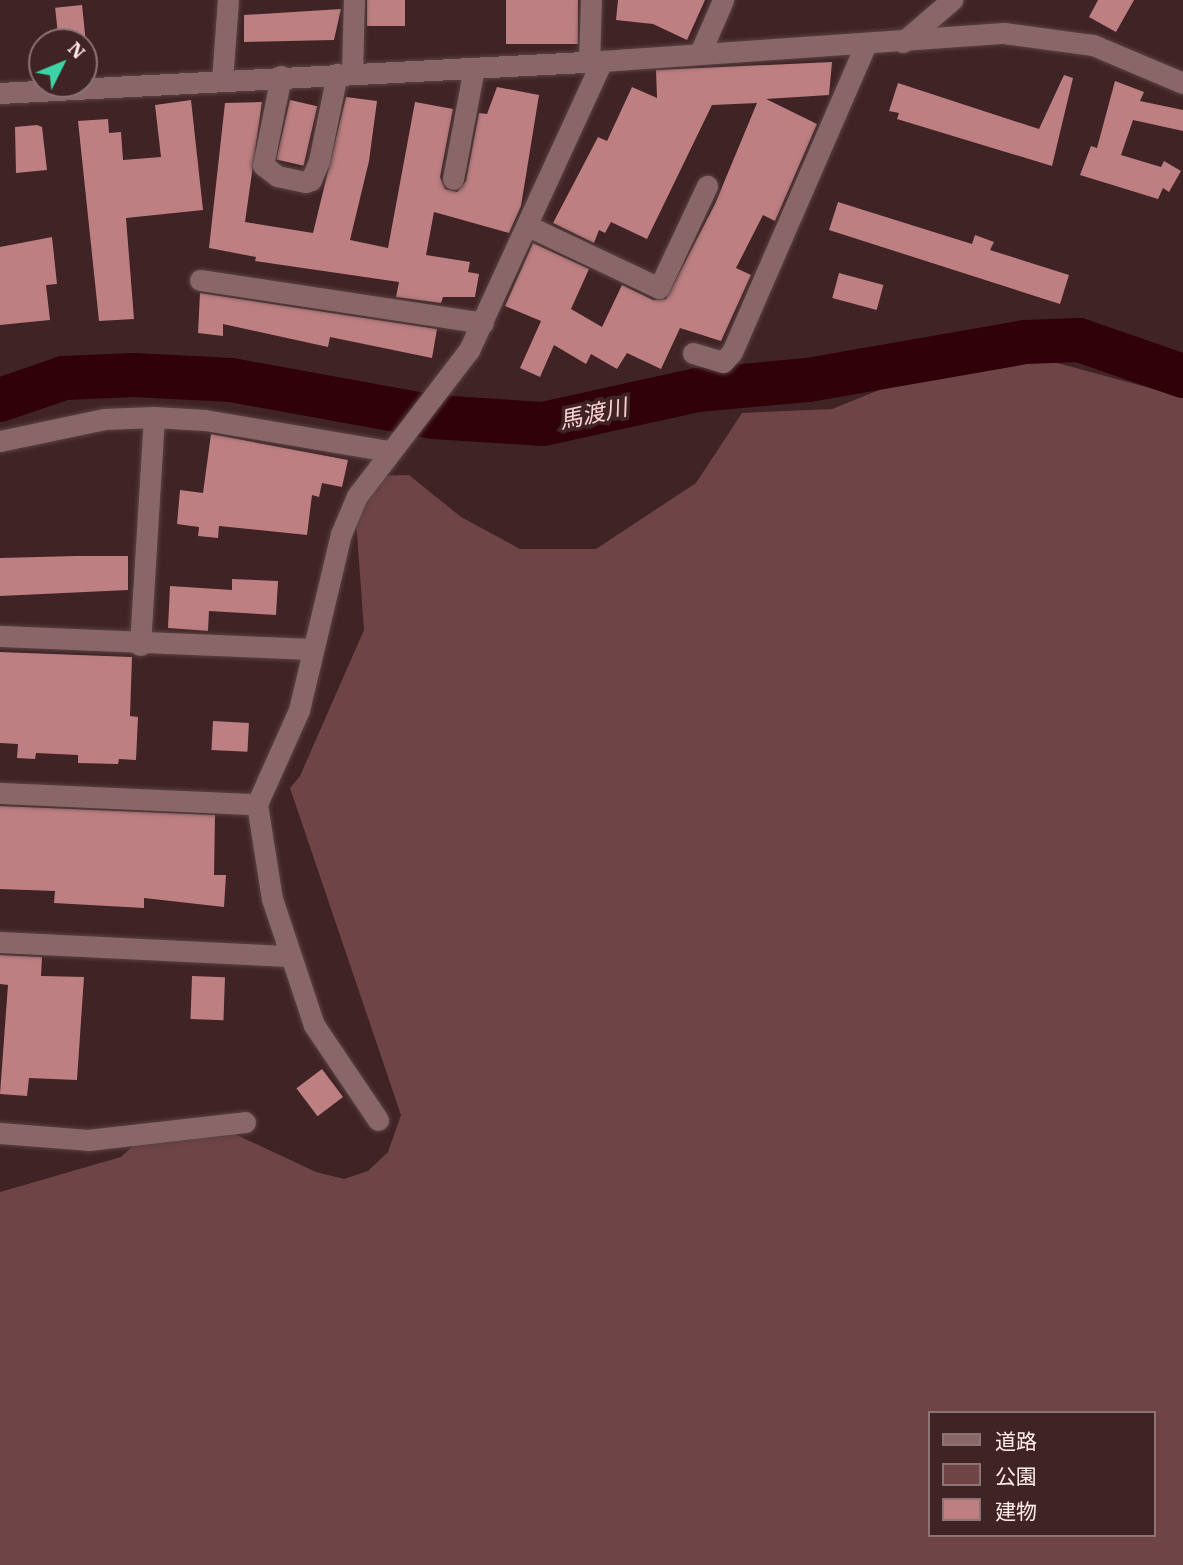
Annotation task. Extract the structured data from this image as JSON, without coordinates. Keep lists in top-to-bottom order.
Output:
{
  "water": ["馬渡川"],
  "legend": ["道路", "公園", "建物"],
  "north": "top right"
}
